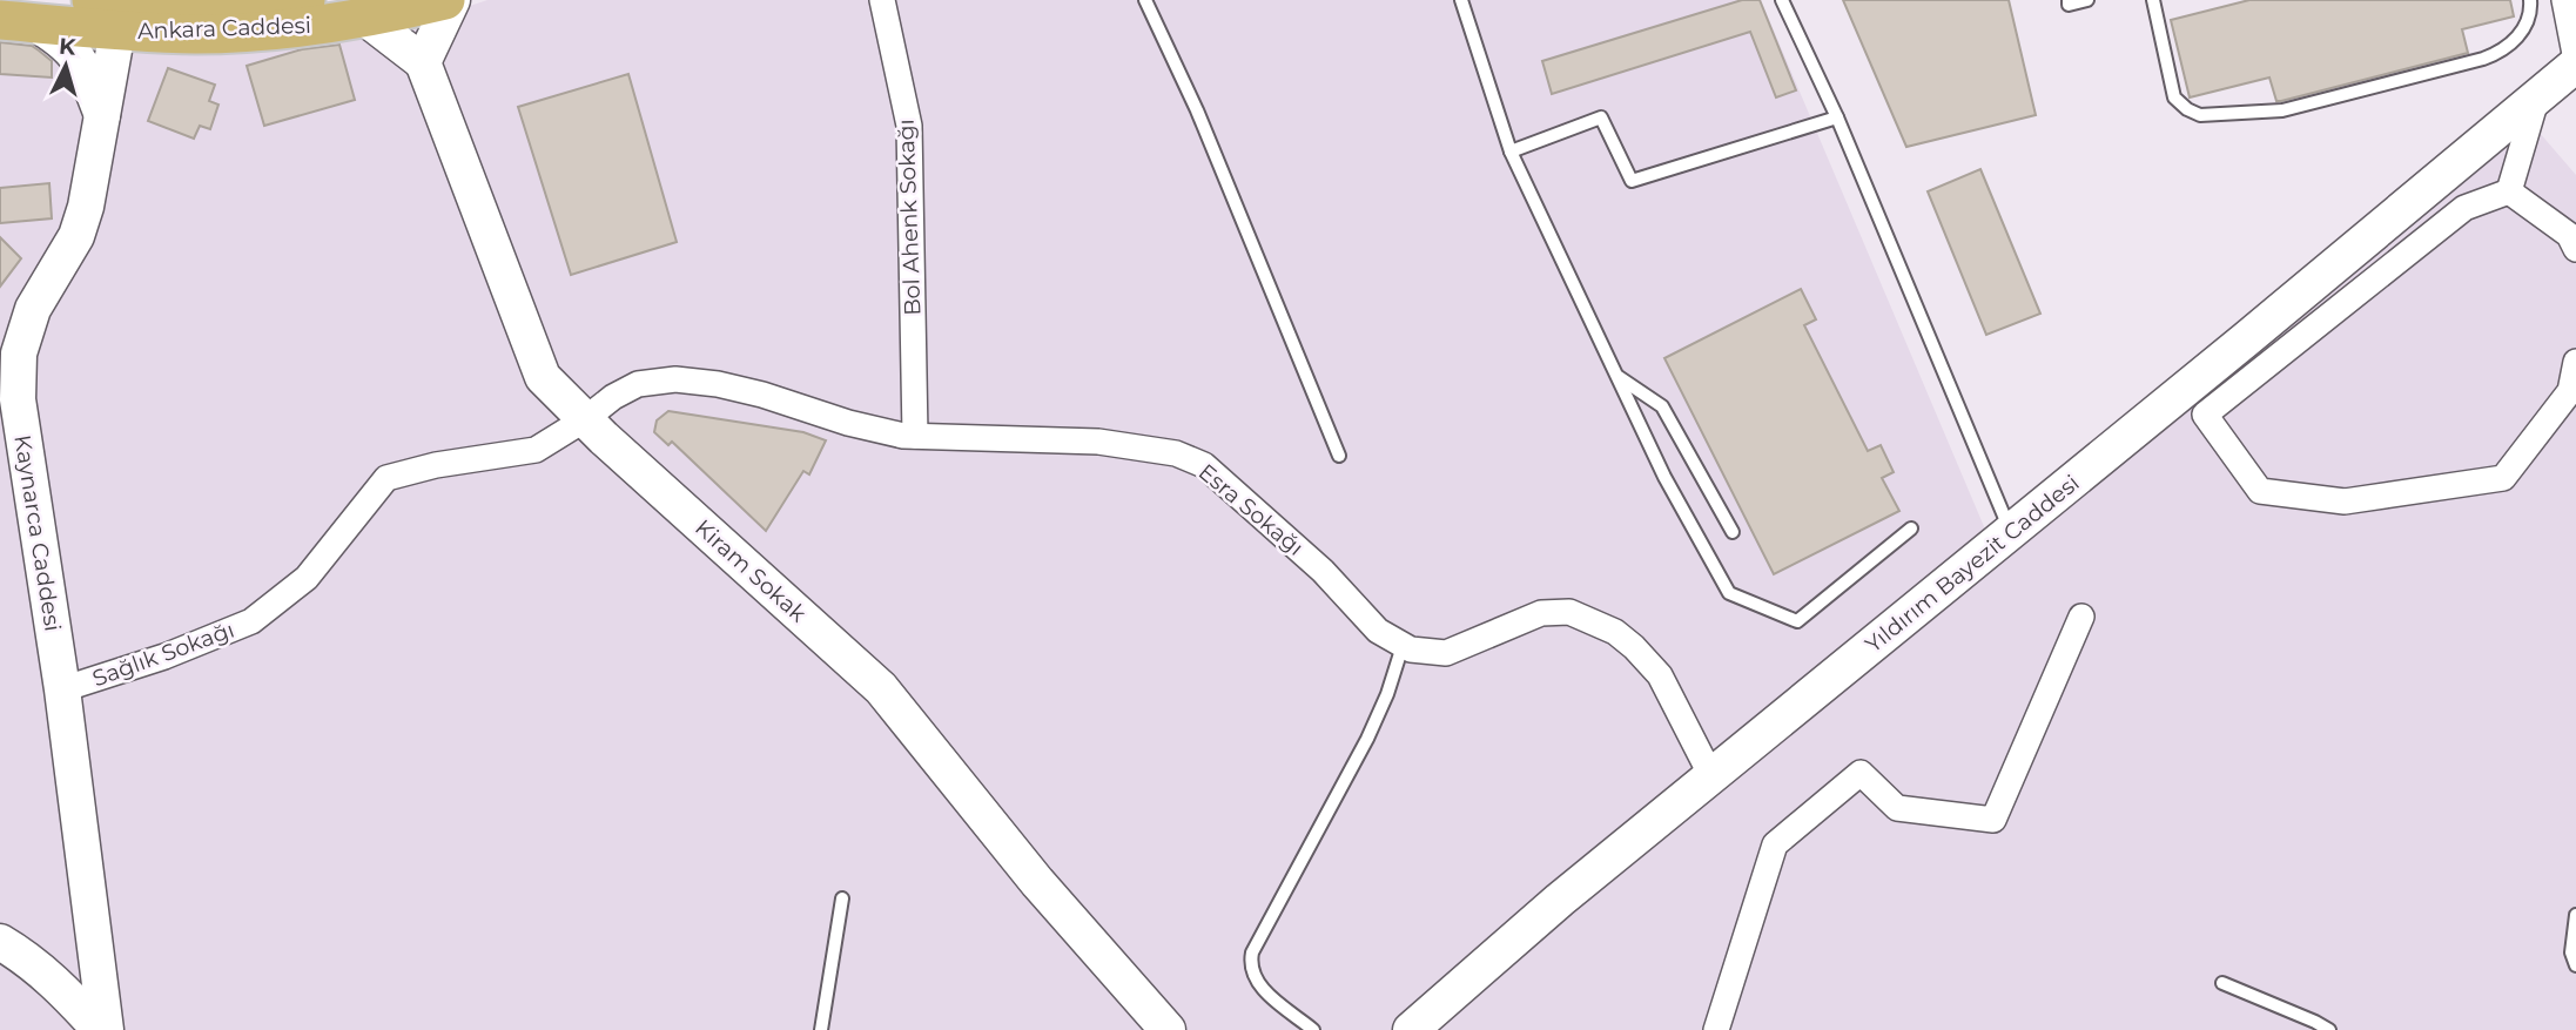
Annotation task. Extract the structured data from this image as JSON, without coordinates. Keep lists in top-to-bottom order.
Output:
{
  "streets": {
    "main road": ["Ankara Caddesi"],
    "street": [
      "Bol Ahenk Sokağı",
      "Esra Sokağı",
      "Kaynarca Caddesi",
      "Yıldırım Bayezit Caddesi",
      "Kiram Sokak",
      "Sağlık Sokağı"
    ]
  },
  "crossings": [
    ["Ankara Caddesi", "Kaynarca Caddesi"],
    ["Bol Ahenk Sokağı", "Esra Sokağı"],
    ["Esra Sokağı", "Yıldırım Bayezit Caddesi"],
    ["Esra Sokağı", "Kiram Sokak"],
    ["Esra Sokağı", "Sağlık Sokağı"],
    ["Kaynarca Caddesi", "Sağlık Sokağı"],
    ["Kiram Sokak", "Sağlık Sokağı"]
  ],
  "north": "top"
}
